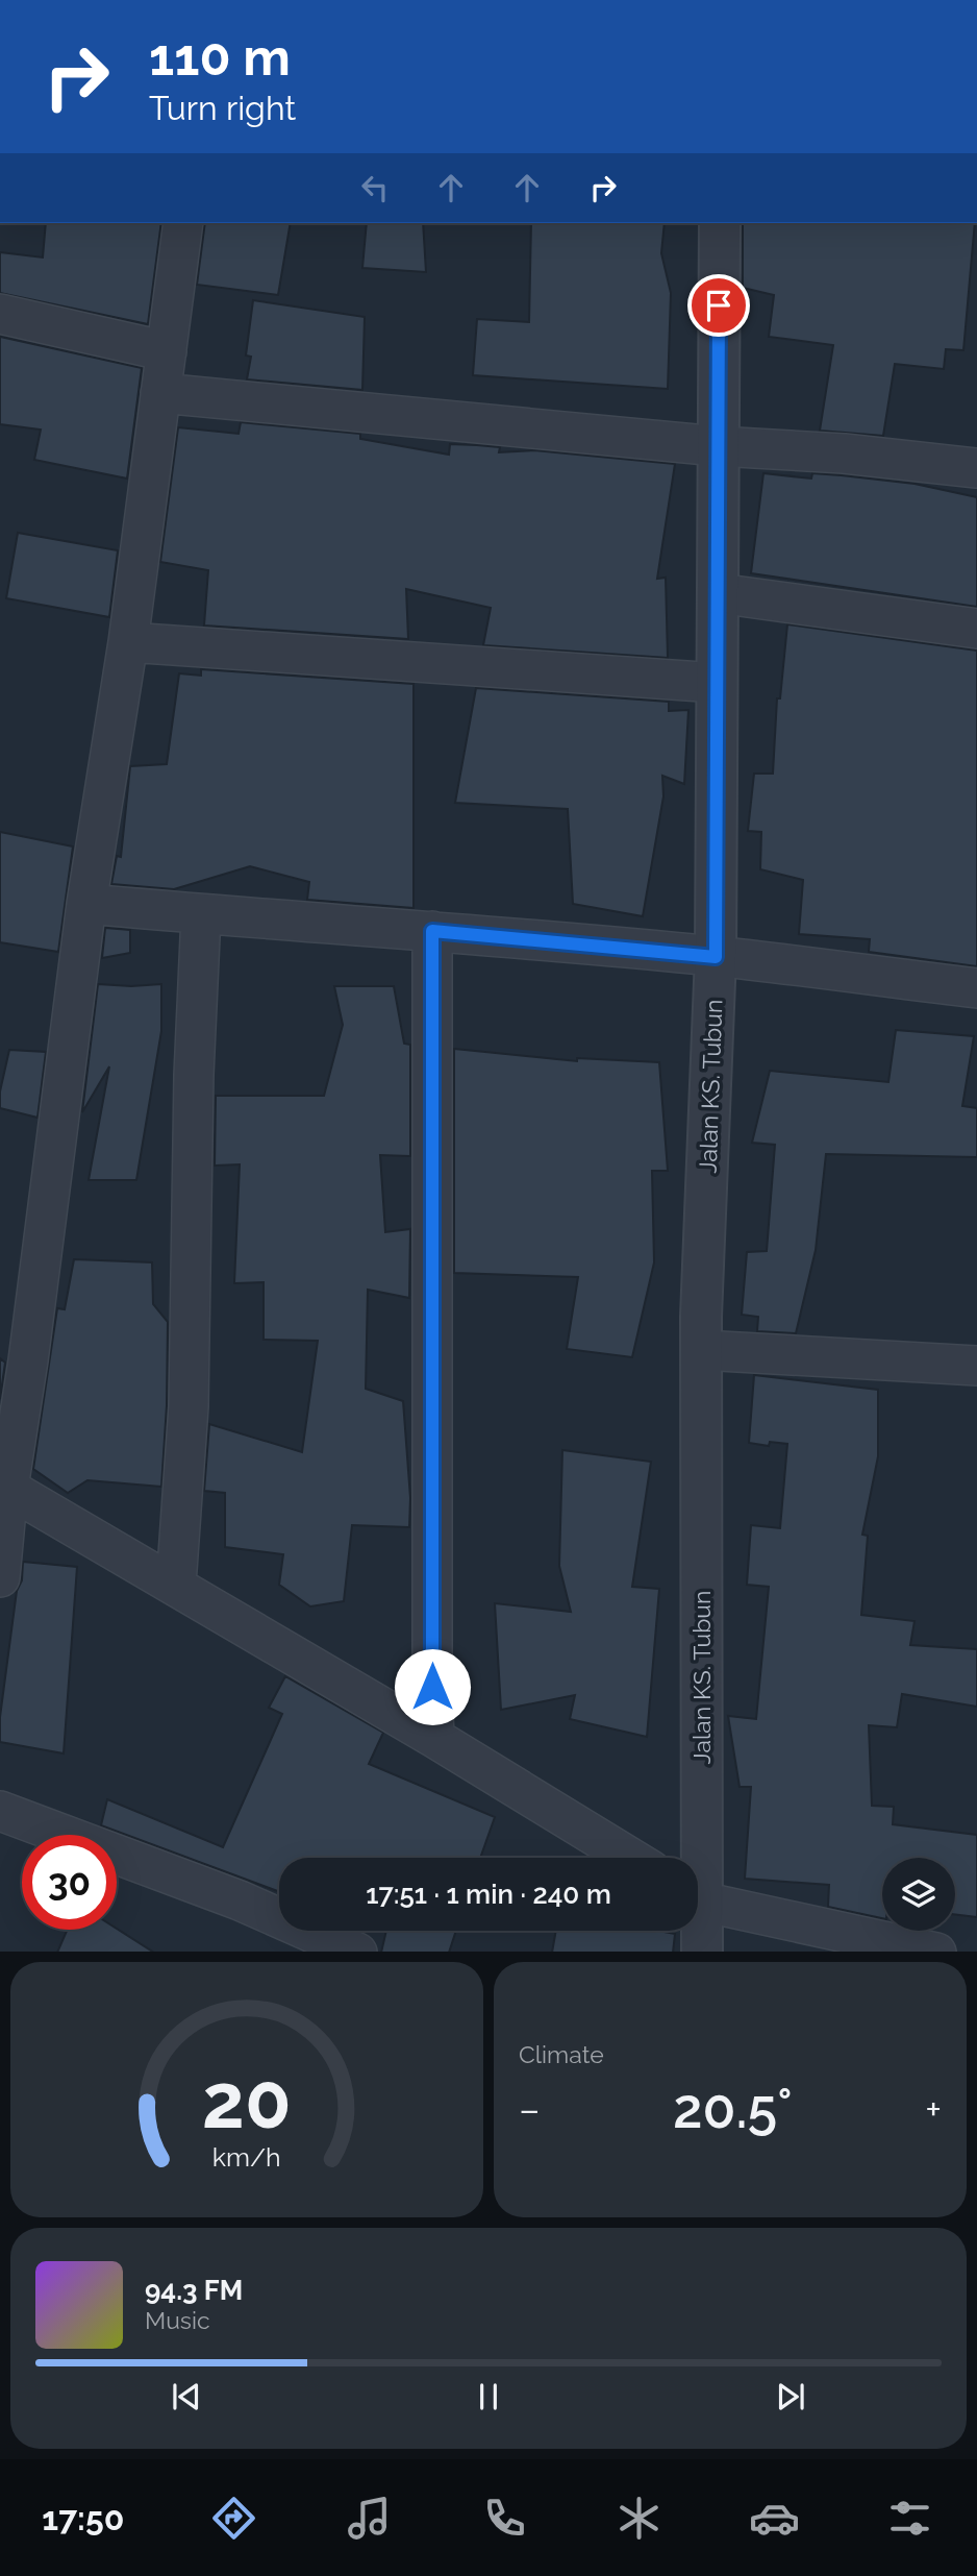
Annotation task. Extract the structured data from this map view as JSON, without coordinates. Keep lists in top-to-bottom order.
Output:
{
  "streets": {
    "street": ["Jalan KS. Tubun"]
  },
  "page": {
    "turn": ["110 m", "Turn right"],
    "limit": "30",
    "trip": "17:51 · 1 min · 240 m",
    "tile": "Climate",
    "heat": ["−", "20.5°", "+"],
    "song": ["94.3 FM", "Music"],
    "tabs": "17:50",
    "gauge": ["20", "km/h"]
  }
}
